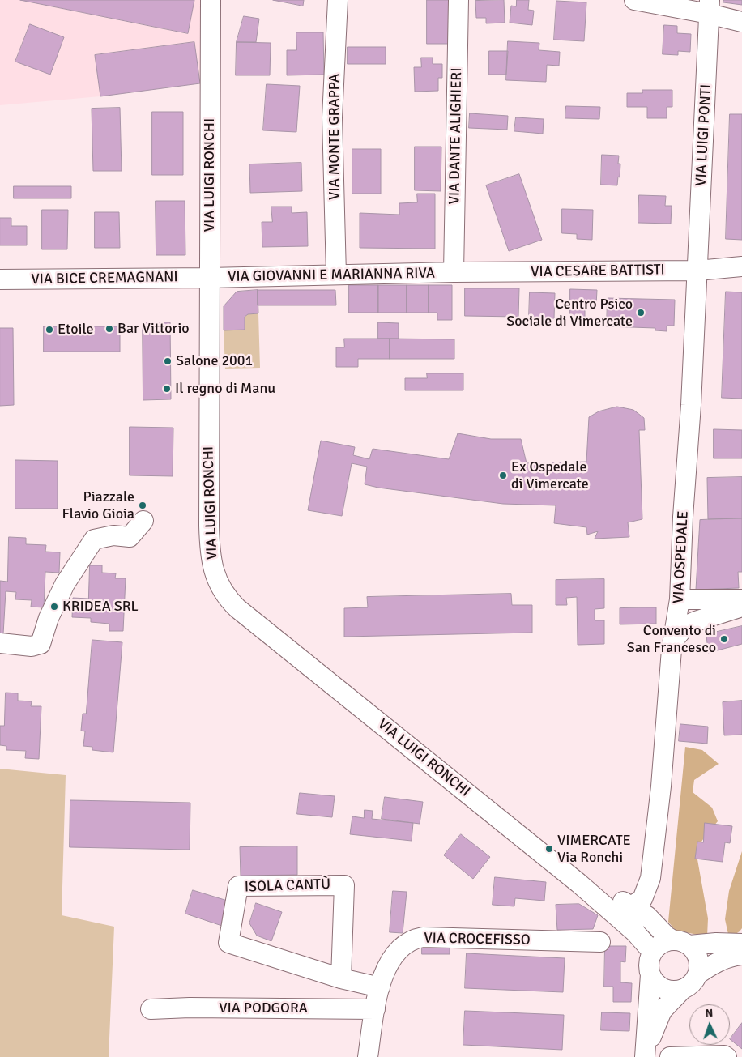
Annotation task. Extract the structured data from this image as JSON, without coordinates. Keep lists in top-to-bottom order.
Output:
{
  "streets": {
    "street": [
      "VIA LUIGI PONTI",
      "VIA DANTE ALIGHIERI",
      "VIA MONTE GRAPPA",
      "VIA LUIGI RONCHI",
      "VIA CESARE BATTISTI",
      "VIA GIOVANNI E MARIANNA RIVA",
      "VIA BICE CREMAGNANI",
      "VIA OSPEDALE",
      "ISOLA CANTÙ",
      "VIA CROCEFISSO",
      "VIA PODGORA"
    ]
  },
  "crossings": [
    ["VIA LUIGI PONTI", "VIA CESARE BATTISTI"],
    ["VIA LUIGI PONTI", "VIA OSPEDALE"],
    ["VIA DANTE ALIGHIERI", "VIA CESARE BATTISTI"],
    ["VIA DANTE ALIGHIERI", "VIA GIOVANNI E MARIANNA RIVA"],
    ["VIA MONTE GRAPPA", "VIA GIOVANNI E MARIANNA RIVA"],
    ["VIA LUIGI RONCHI", "VIA GIOVANNI E MARIANNA RIVA"],
    ["VIA LUIGI RONCHI", "VIA BICE CREMAGNANI"],
    ["VIA LUIGI RONCHI", "VIA OSPEDALE"],
    ["VIA CESARE BATTISTI", "VIA GIOVANNI E MARIANNA RIVA"],
    ["VIA CESARE BATTISTI", "VIA OSPEDALE"],
    ["VIA GIOVANNI E MARIANNA RIVA", "VIA BICE CREMAGNANI"],
    ["ISOLA CANTÙ", "VIA CROCEFISSO"],
    ["VIA CROCEFISSO", "VIA PODGORA"]
  ],
  "places": [
    "Centro Psico Sociale di Vimercate",
    "Bar Vittorio",
    "Etoile",
    "Salone 2001",
    "Il regno di Manu",
    "Ex Ospedale di Vimercate",
    "Piazzale Flavio Gioia",
    "KRIDEA SRL",
    "Convento di San Francesco",
    "VIMERCATE Via Ronchi"
  ],
  "north": "top"
}
